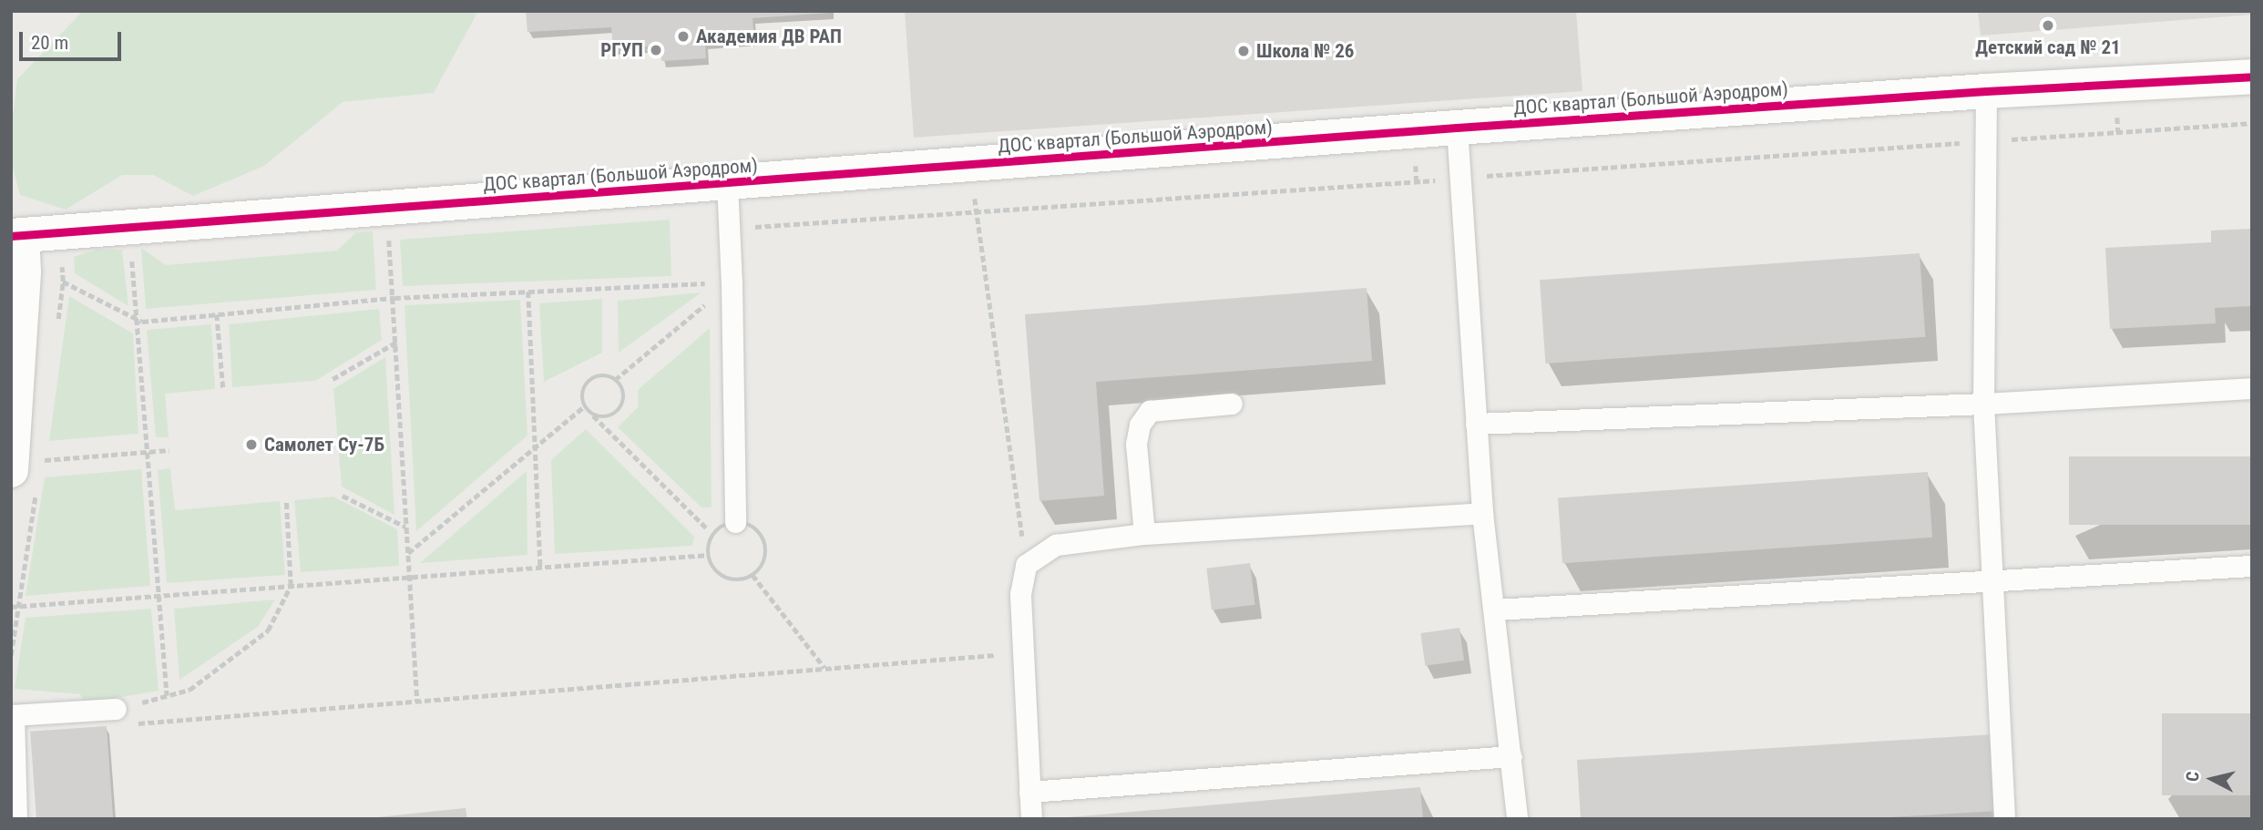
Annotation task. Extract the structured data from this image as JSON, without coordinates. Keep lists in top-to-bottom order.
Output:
{
  "streets": {
    "street": ["ДОС квартал (Большой Аэродром)"]
  },
  "places": [
    "Детский сад № 21",
    "Академия ДВ РАП",
    "РГУП",
    "Школа № 26",
    "Самолет Су-7Б"
  ],
  "scale_bar": "20 m",
  "north": "left"
}
